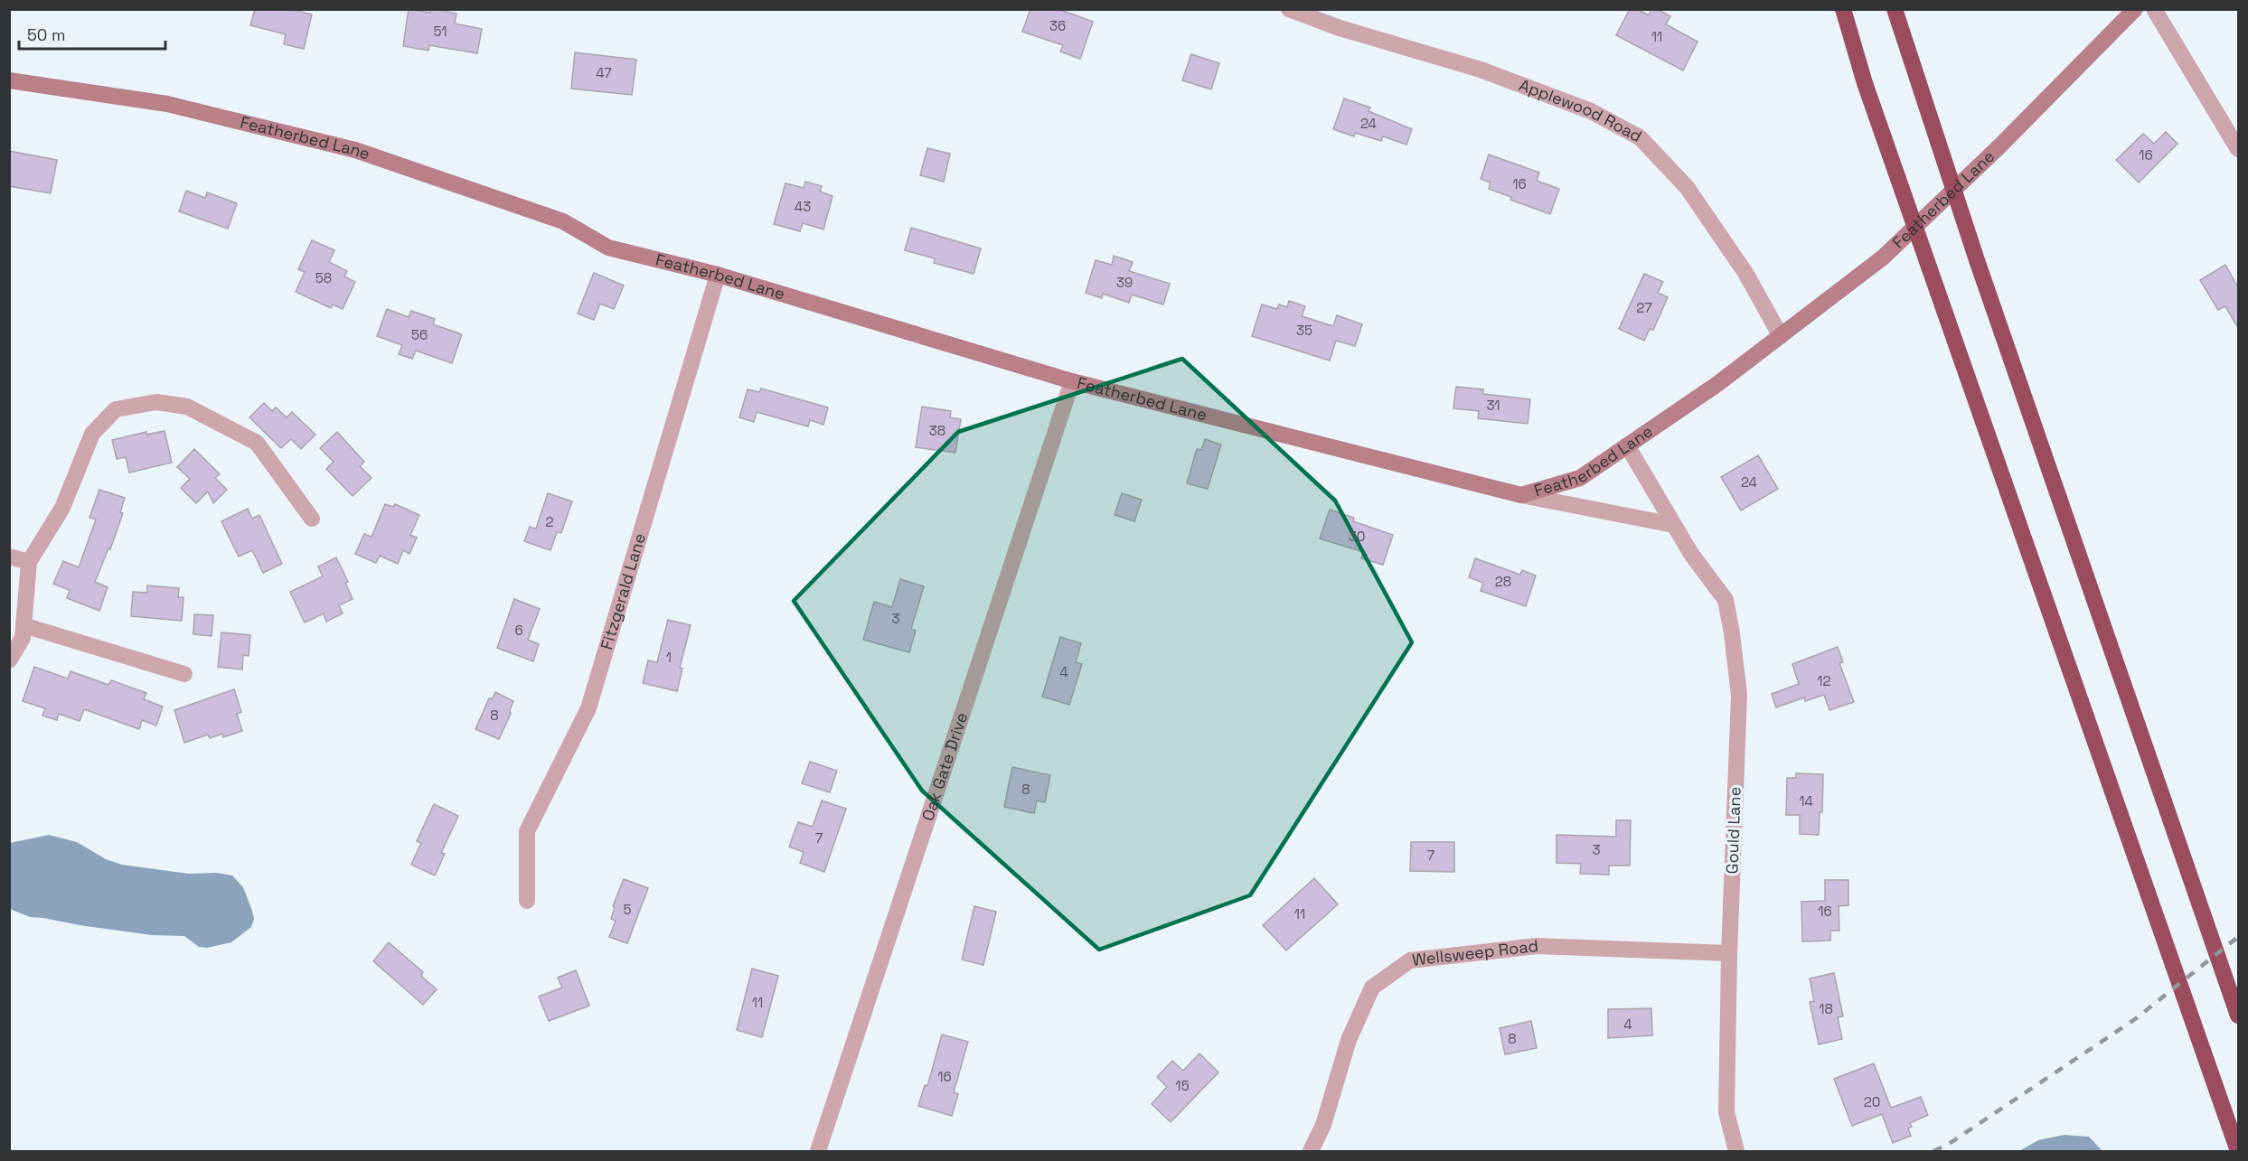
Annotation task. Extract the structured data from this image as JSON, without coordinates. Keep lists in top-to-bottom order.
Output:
{
  "streets": {
    "street": [
      "Applewood Road",
      "Featherbed Lane",
      "Fitzgerald Lane",
      "Oak Gate Drive",
      "Gould Lane",
      "Wellsweep Road"
    ]
  },
  "crossings": [
    ["Applewood Road", "Featherbed Lane"],
    ["Featherbed Lane", "Fitzgerald Lane"],
    ["Featherbed Lane", "Oak Gate Drive"],
    ["Featherbed Lane", "Gould Lane"],
    ["Gould Lane", "Wellsweep Road"]
  ],
  "house_numbers": [
    "36",
    "51",
    "11",
    "47",
    "24",
    "16",
    "16",
    "43",
    "58",
    "39",
    "27",
    "35",
    "56",
    "31",
    "38",
    "24",
    "2",
    "30",
    "28",
    "3",
    "6",
    "1",
    "4",
    "12",
    "8",
    "8",
    "14",
    "7",
    "3",
    "7",
    "5",
    "16",
    "11",
    "11",
    "18",
    "4",
    "8",
    "16",
    "15",
    "20"
  ],
  "scale_bar": "50 m"
}
